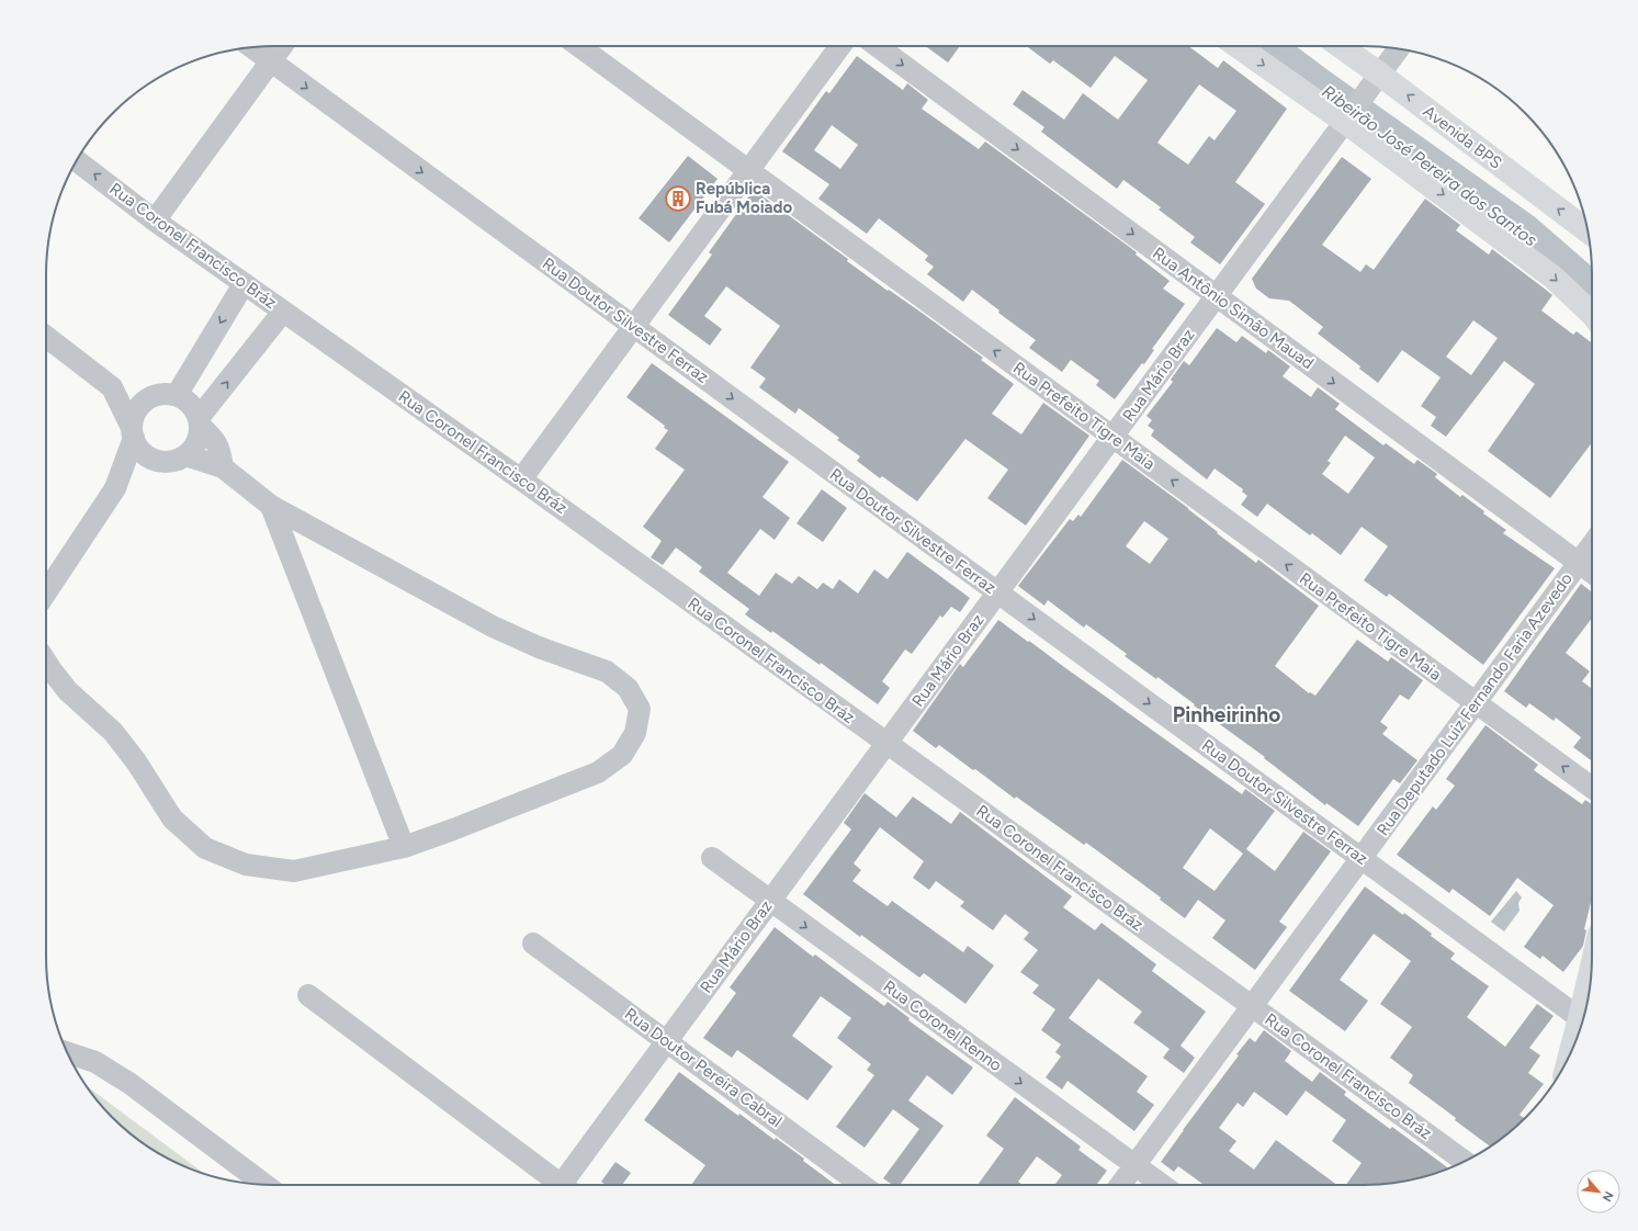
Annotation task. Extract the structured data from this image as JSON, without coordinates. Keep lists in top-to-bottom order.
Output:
{
  "streets": {
    "main road": ["Avenida BPS"],
    "street": [
      "Rua Coronel Francisco Bráz",
      "Rua Antônio Simão Mauad",
      "Rua Doutor Silvestre Ferraz",
      "Rua Mário Braz",
      "Rua Prefeito Tigre Maia",
      "Rua Deputado Luiz Fernando Faria Azevedo",
      "Rua Coronel Renno",
      "Rua Doutor Pereira Cabral"
    ]
  },
  "crossings": [
    ["Avenida BPS", "Rua Mário Braz"],
    ["Rua Coronel Francisco Bráz", "Rua Mário Braz"],
    ["Rua Coronel Francisco Bráz", "Rua Deputado Luiz Fernando Faria Azevedo"],
    ["Rua Antônio Simão Mauad", "Rua Mário Braz"],
    ["Rua Antônio Simão Mauad", "Rua Deputado Luiz Fernando Faria Azevedo"],
    ["Rua Doutor Silvestre Ferraz", "Rua Mário Braz"],
    ["Rua Doutor Silvestre Ferraz", "Rua Deputado Luiz Fernando Faria Azevedo"],
    ["Rua Mário Braz", "Rua Prefeito Tigre Maia"],
    ["Rua Mário Braz", "Rua Coronel Renno"],
    ["Rua Mário Braz", "Rua Doutor Pereira Cabral"],
    ["Rua Prefeito Tigre Maia", "Rua Deputado Luiz Fernando Faria Azevedo"],
    ["Rua Deputado Luiz Fernando Faria Azevedo", "Rua Coronel Renno"]
  ],
  "one_way": [
    "Rua Antônio Simão Mauad",
    "Rua Doutor Silvestre Ferraz",
    "Rua Prefeito Tigre Maia",
    "Rua Coronel Renno"
  ],
  "districts": ["Pinheirinho"],
  "water": ["Ribeirão José Pereira dos Santos"],
  "places": {
    "building": ["República Fubá Moiado"]
  },
  "north": "bottom right"
}
